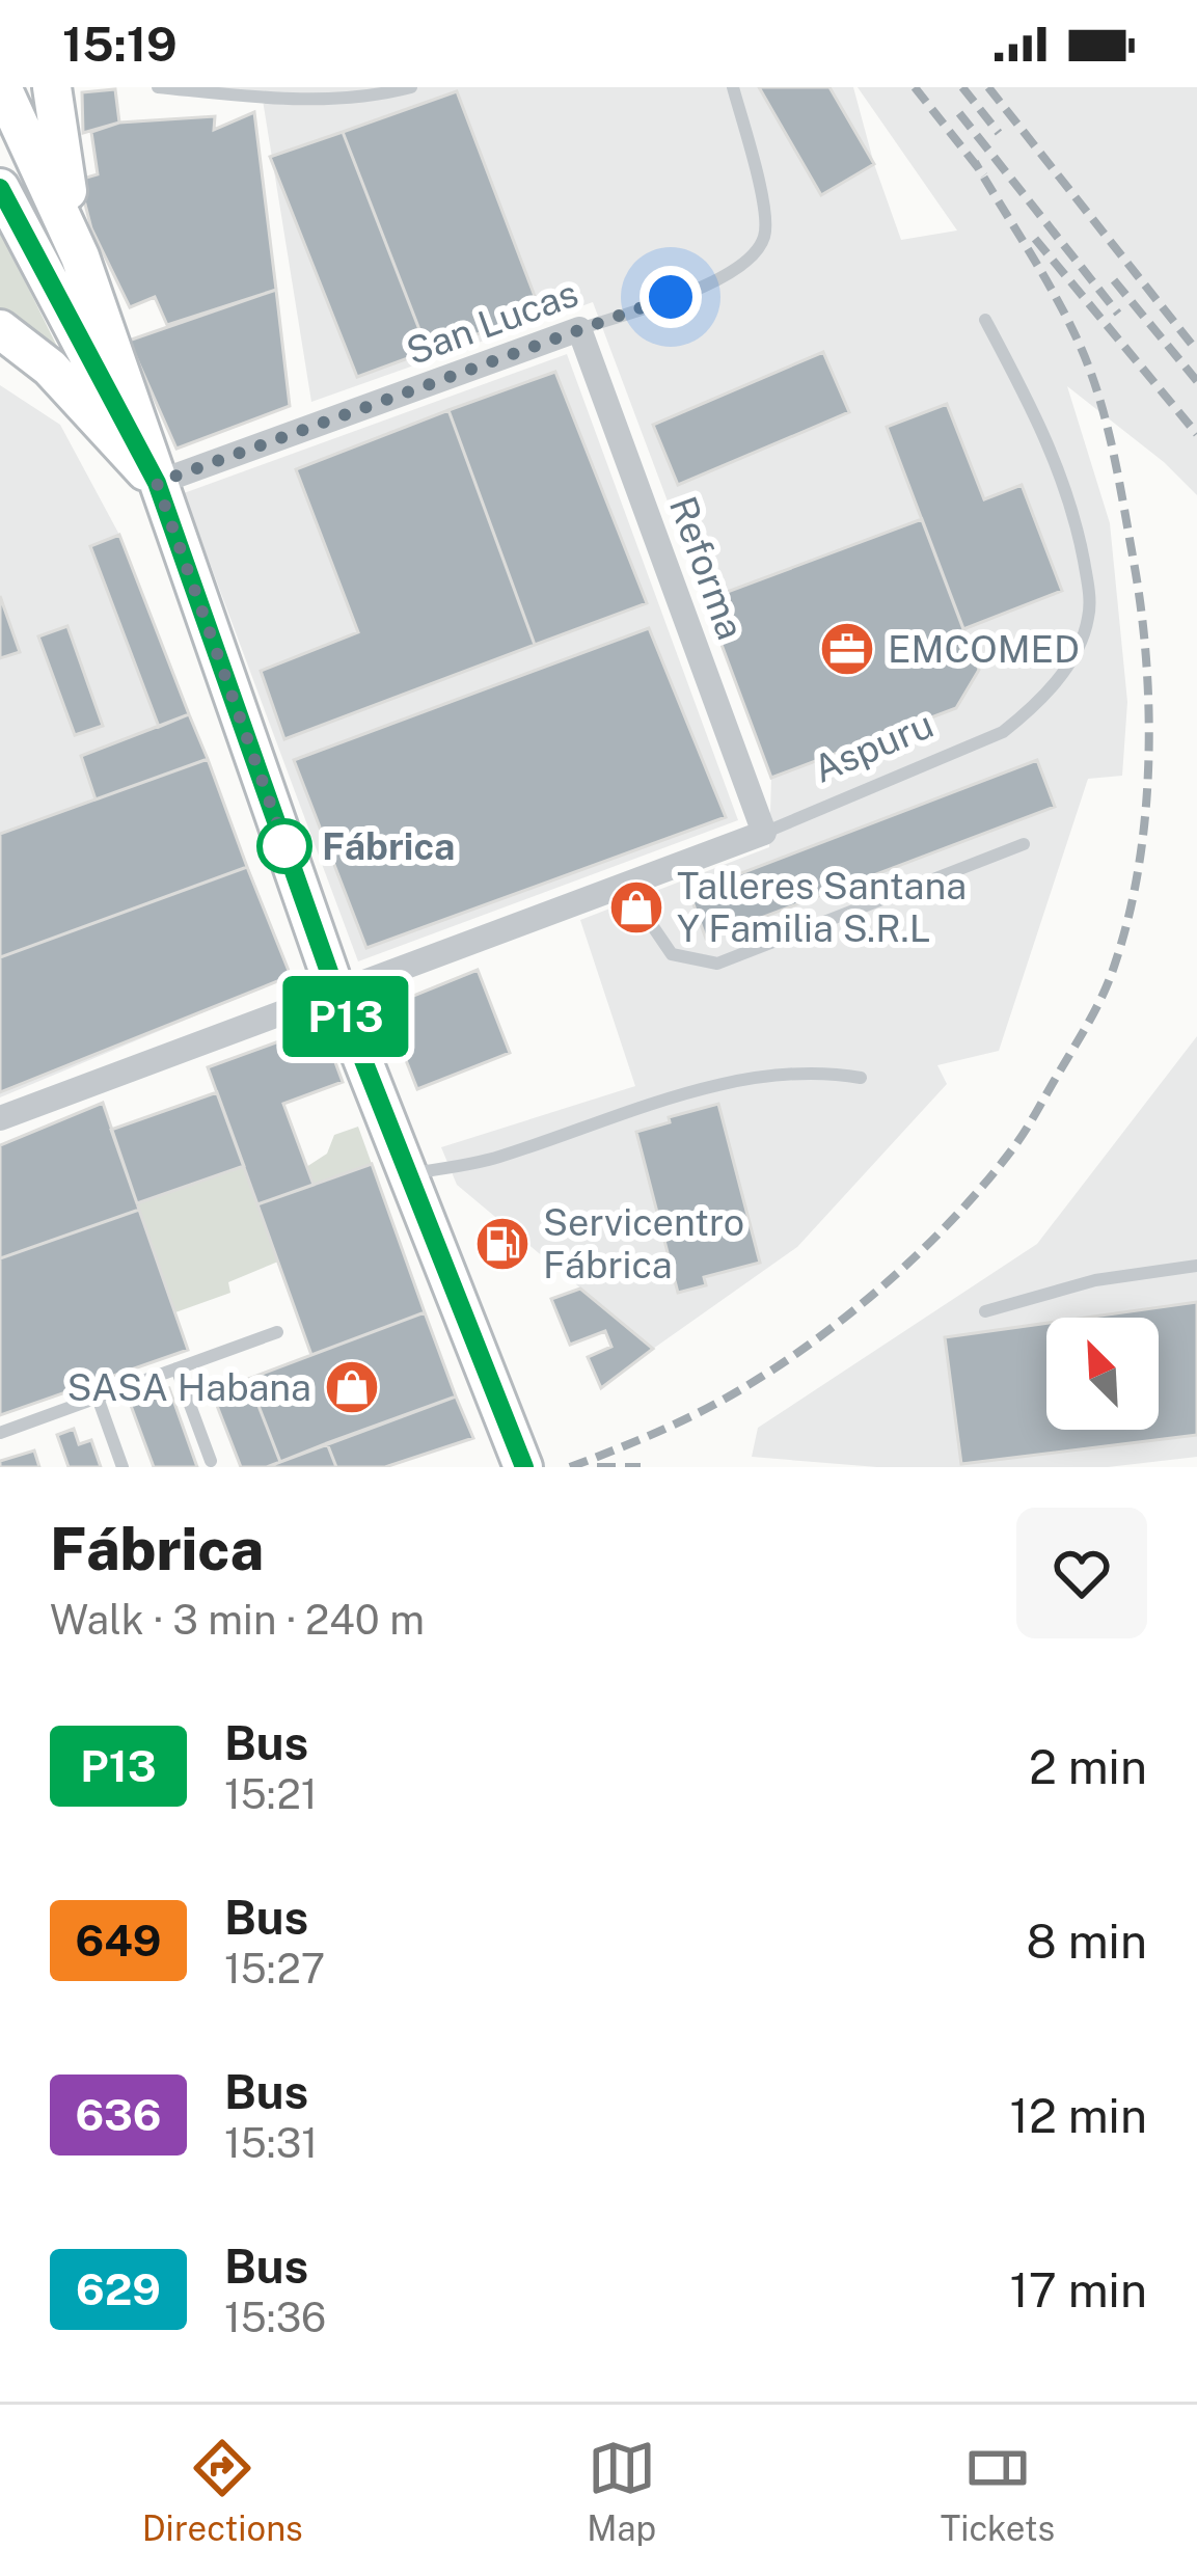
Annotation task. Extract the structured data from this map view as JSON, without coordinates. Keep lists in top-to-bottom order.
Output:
{
  "streets": {
    "street": ["San Lucas", "Reforma", "Aspuru"]
  },
  "crossings": [
    ["San Lucas", "Reforma"],
    ["Reforma", "Aspuru"]
  ],
  "places": {
    "office": ["EMCOMED"],
    "other": ["Fábrica"],
    "shop": ["Talleres Santana Y Familia S.R.L", "SASA Habana"],
    "fuel station": ["Servicentro Fábrica"]
  },
  "lines": ["bus line P13"],
  "north": "top left",
  "page": {
    "status": "15:19",
    "on_map": "P13",
    "heading": ["Fábrica", "Walk · 3 min · 240 m"],
    "list": [
      {
        "mark": "P13",
        "name": "Bus",
        "note": "15:21",
        "value": "2 min"
      },
      {
        "mark": "649",
        "name": "Bus",
        "note": "15:27",
        "value": "8 min"
      },
      {
        "mark": "636",
        "name": "Bus",
        "note": "15:31",
        "value": "12 min"
      },
      {
        "mark": "629",
        "name": "Bus",
        "note": "15:36",
        "value": "17 min"
      }
    ],
    "tabs": ["Directions", "Map", "Tickets"]
  }
}
